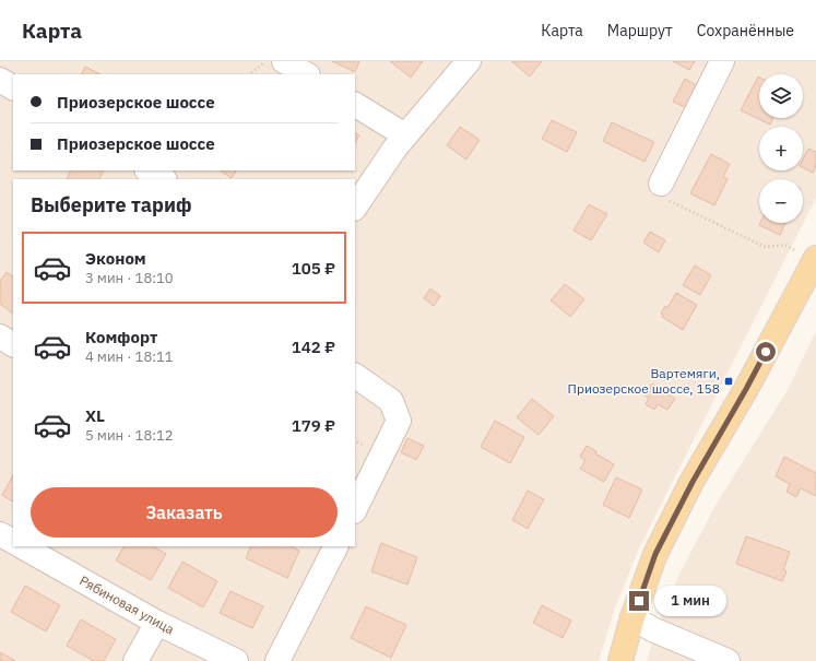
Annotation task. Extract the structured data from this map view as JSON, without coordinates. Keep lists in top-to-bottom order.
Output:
{
  "streets": {
    "street": ["Рябиновая улица"]
  },
  "places": {
    "transit": ["Вартемяги, Приозерское шоссе, 158"]
  },
  "page": {
    "header": "Карта",
    "nav": ["Карта", "Маршрут", "Сохранённые"],
    "map_buttons": ["+", "−"],
    "banner": ["Приозерское шоссе", "Приозерское шоссе"],
    "heading": "Выберите тариф",
    "list": [
      {
        "name": "Эконом",
        "note": "3 мин · 18:10",
        "value": "105 ₽"
      },
      {
        "name": "Комфорт",
        "note": "4 мин · 18:11",
        "value": "142 ₽"
      },
      {
        "name": "XL",
        "note": "5 мин · 18:12",
        "value": "179 ₽"
      }
    ],
    "buttons": "Заказать",
    "bubble": "1 мин"
  }
}
